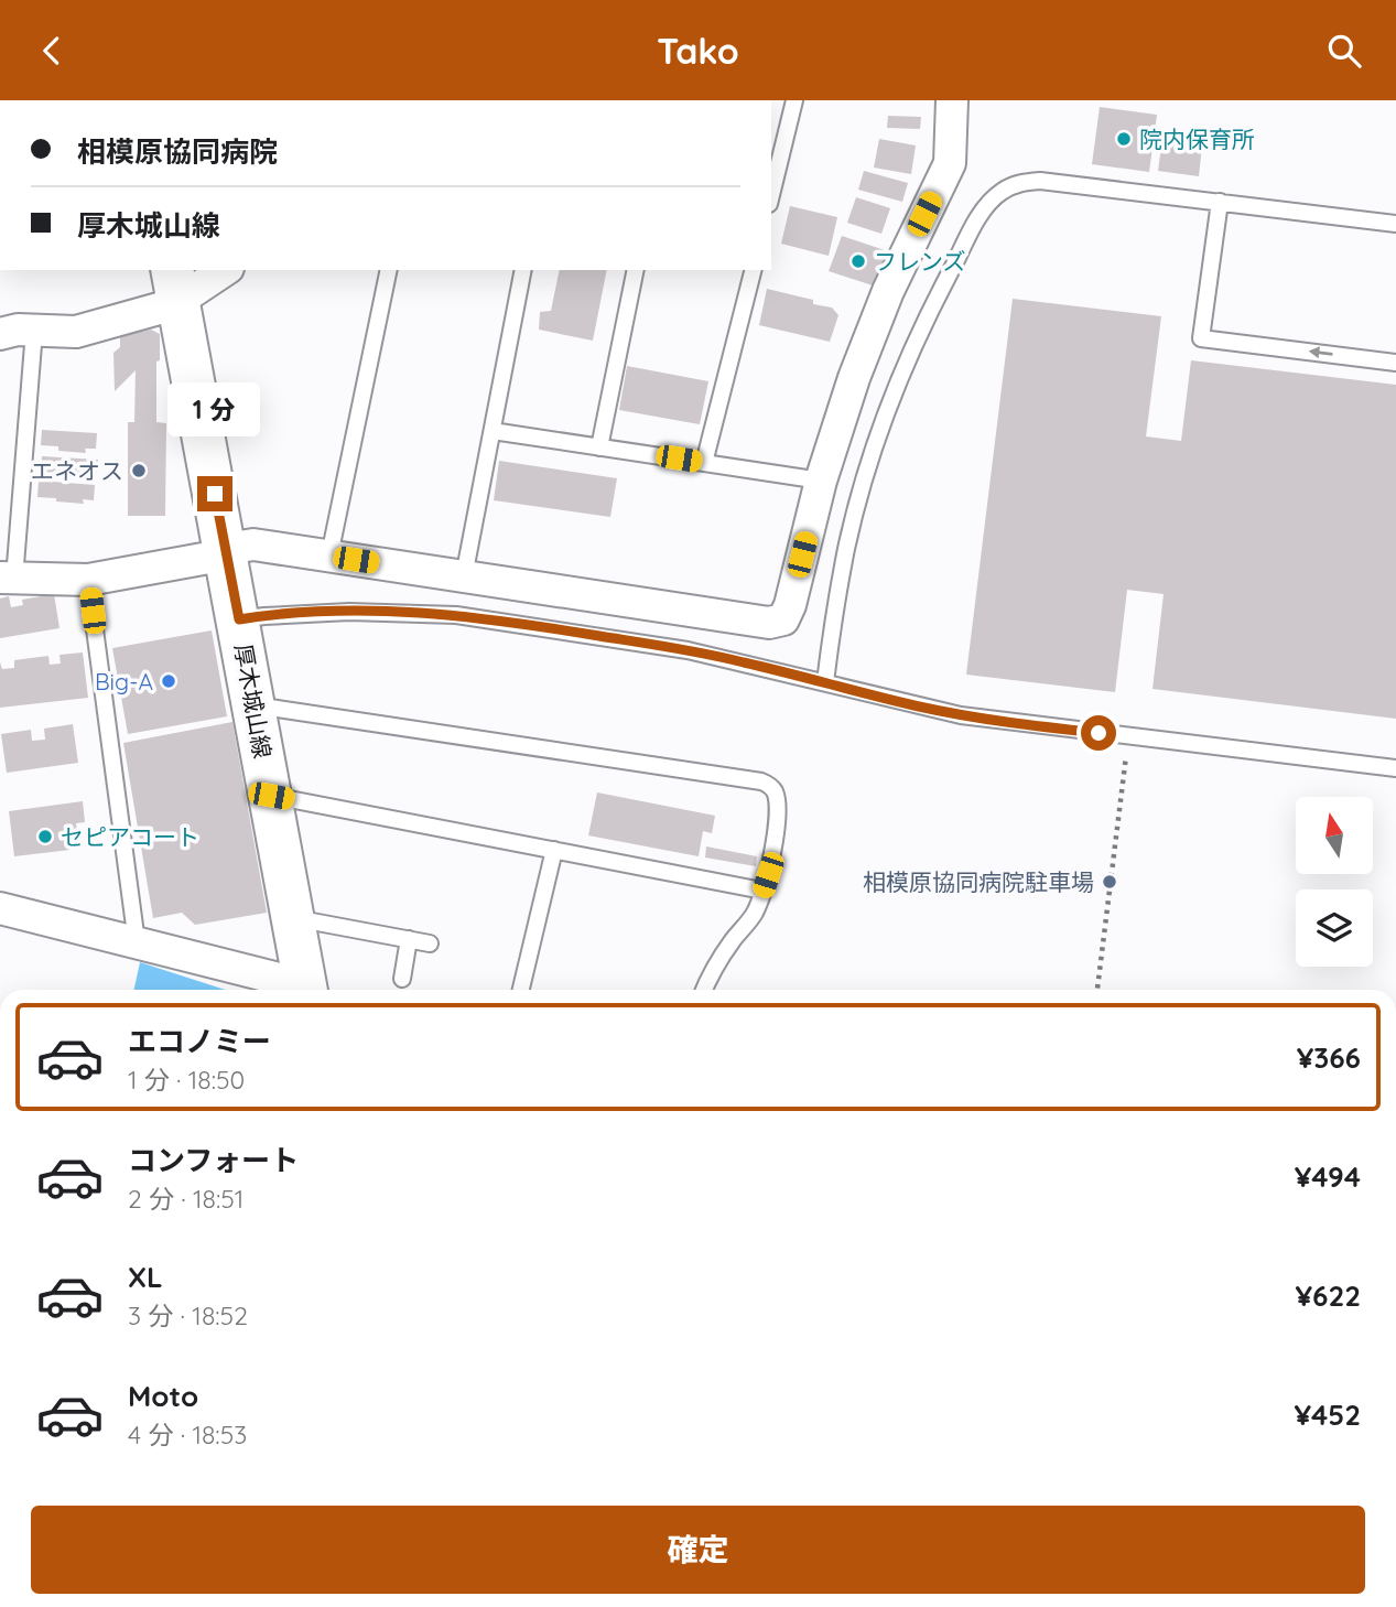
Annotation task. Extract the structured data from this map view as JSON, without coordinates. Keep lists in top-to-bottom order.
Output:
{
  "streets": {
    "main road": ["厚木城山線"]
  },
  "places": [
    "院内保育所",
    "フレンズ",
    "エネオス",
    "Big-A",
    "セピアコート",
    "相模原協同病院駐車場"
  ],
  "north": "top",
  "page": {
    "header": "Tako",
    "banner": ["相模原協同病院", "厚木城山線"],
    "bubble": "1 分",
    "list": [
      {
        "name": "エコノミー",
        "note": "1 分 · 18:50",
        "value": "¥366"
      },
      {
        "name": "コンフォート",
        "note": "2 分 · 18:51",
        "value": "¥494"
      },
      {
        "name": "XL",
        "note": "3 分 · 18:52",
        "value": "¥622"
      },
      {
        "name": "Moto",
        "note": "4 分 · 18:53",
        "value": "¥452"
      }
    ],
    "buttons": "確定"
  }
}
